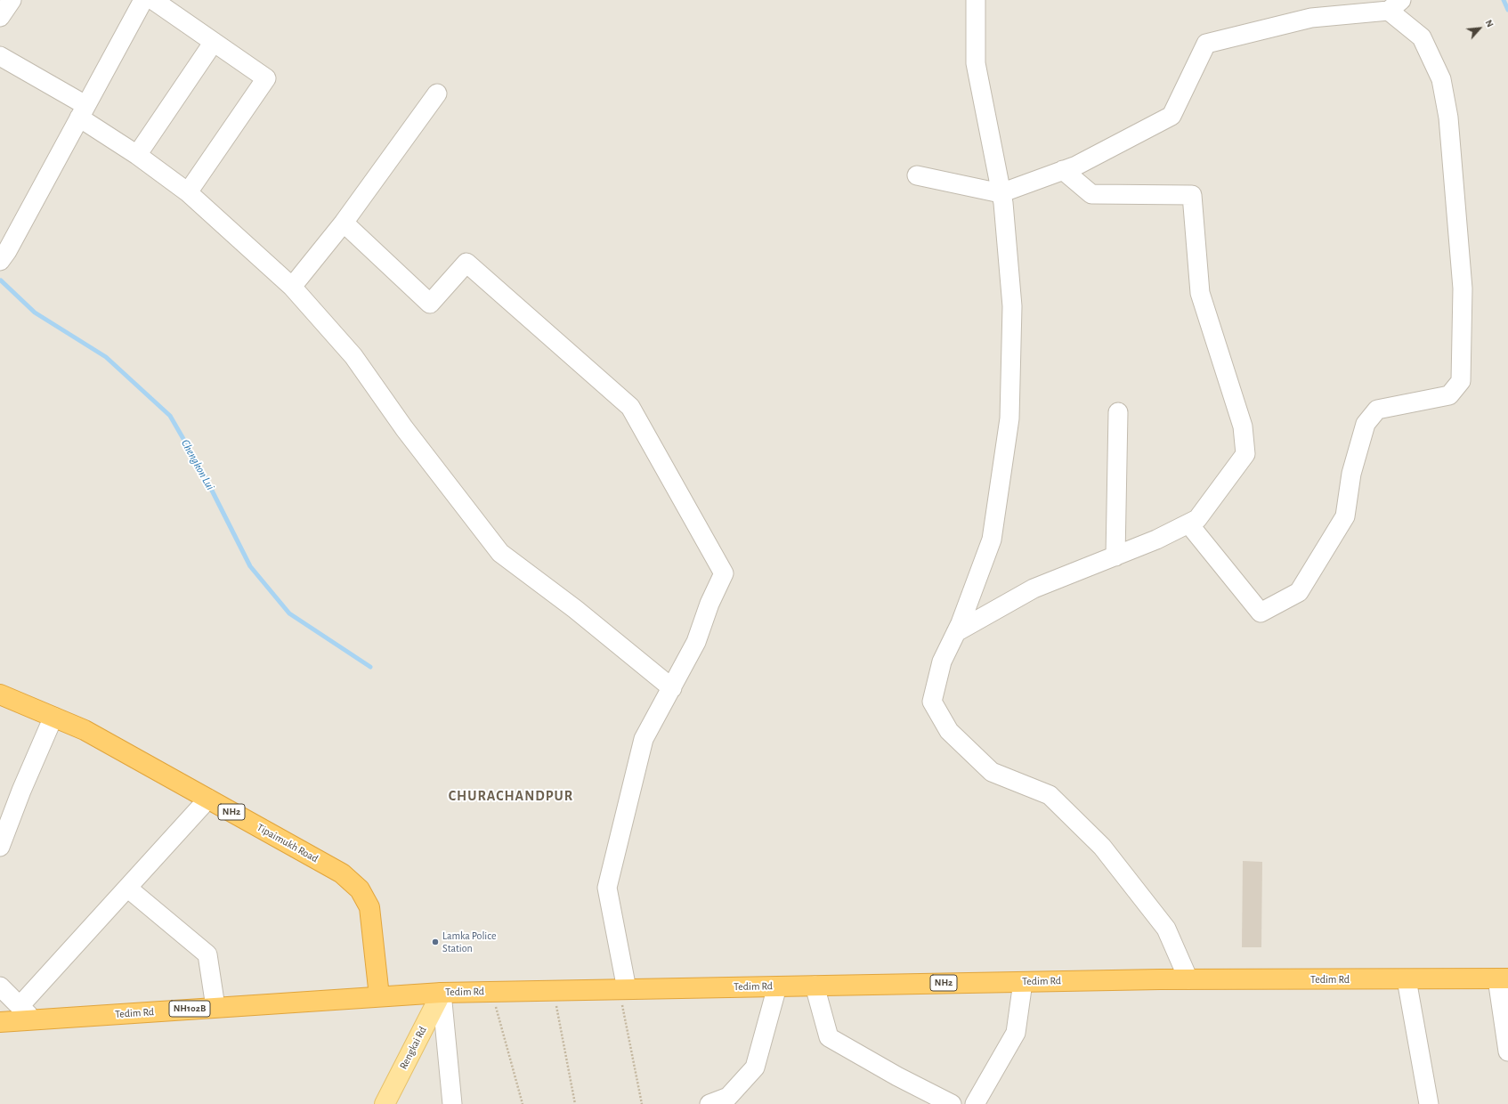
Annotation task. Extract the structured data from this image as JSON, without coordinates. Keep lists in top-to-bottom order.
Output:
{
  "streets": {
    "highway": [
      "NH2",
      "Tipaimukh Road",
      "Tedim Rd",
      "NH102B"
    ],
    "main road": ["Rengkai Rd"]
  },
  "crossings": [
    ["Tipaimukh Road", "Tedim Rd"],
    ["Tedim Rd", "Rengkai Rd"]
  ],
  "districts": ["CHURACHANDPUR"],
  "water": ["Chengkon Lui"],
  "places": ["Lamka Police Station"],
  "north": "top right"
}
